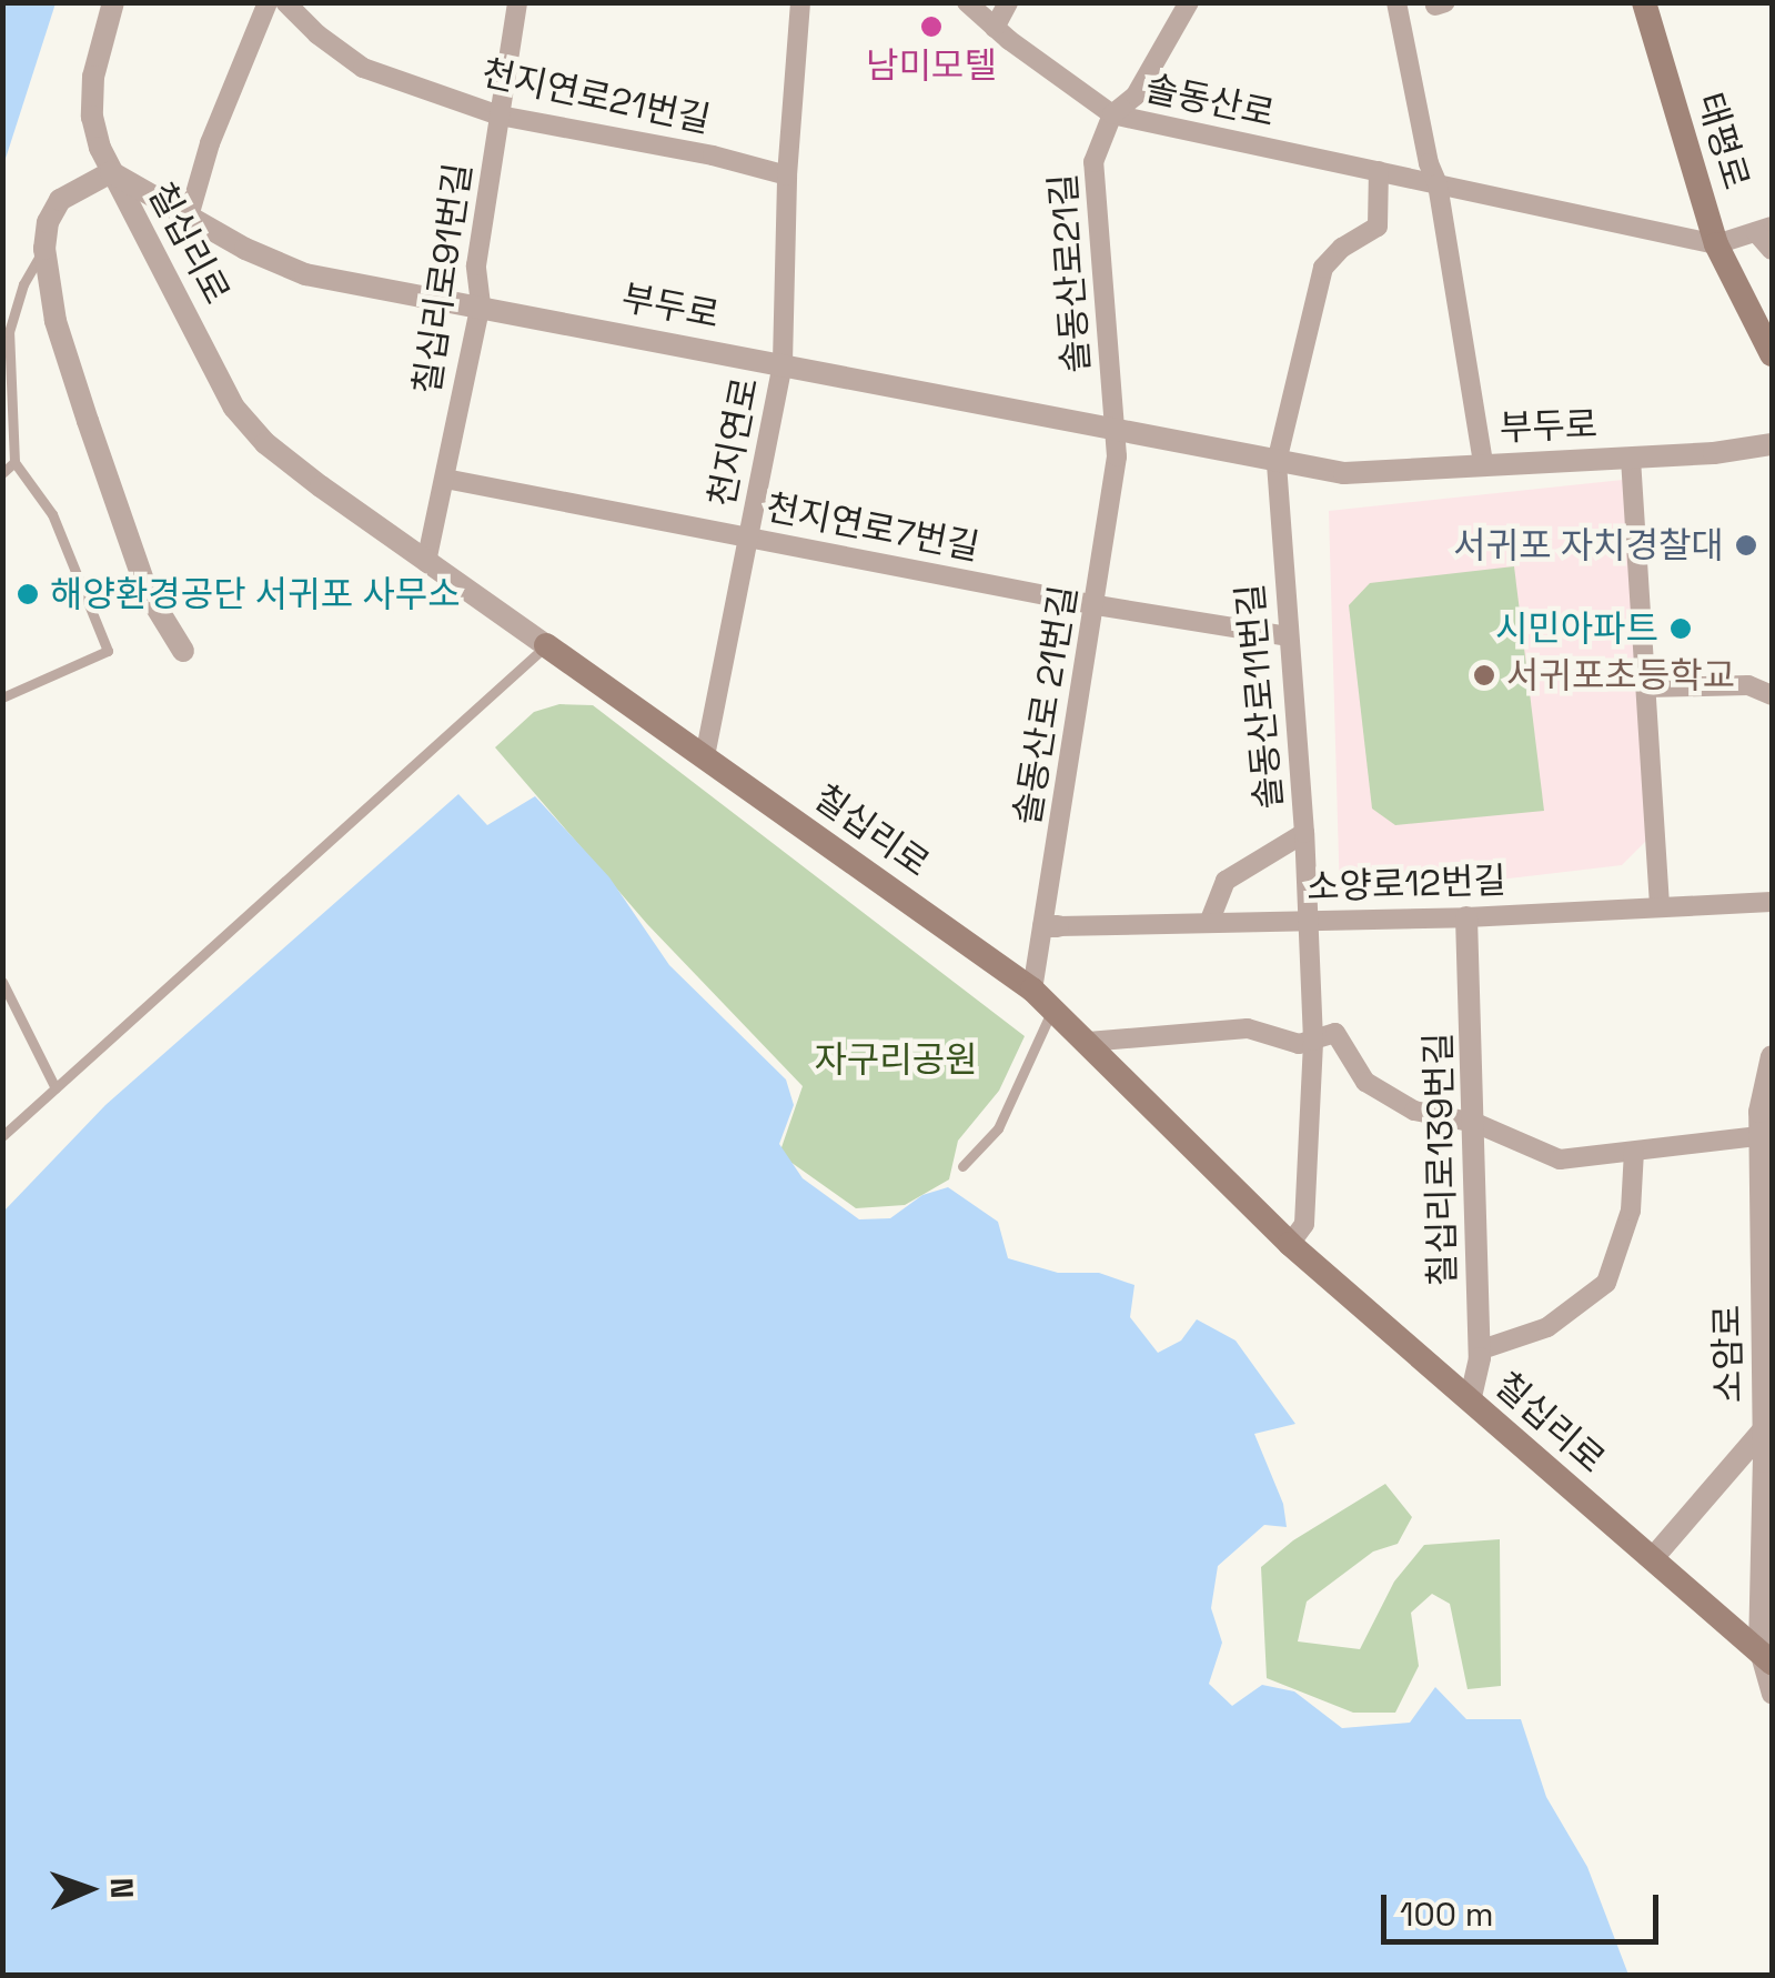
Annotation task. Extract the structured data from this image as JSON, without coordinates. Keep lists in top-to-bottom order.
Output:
{
  "streets": {
    "main road": ["태평로", "칠십리로"],
    "street": [
      "천지연로21번길",
      "솔동산로",
      "솔동산로21길",
      "칠십리로91번길",
      "부두로",
      "천지연로",
      "천지연로7번길",
      "솔동산로11번길",
      "솔동산로 21번길",
      "소양로12번길",
      "칠십리로139번길",
      "소암로"
    ]
  },
  "crossings": [
    ["천지연로21번길", "칠십리로91번길"],
    ["천지연로21번길", "천지연로"],
    ["솔동산로", "태평로"],
    ["솔동산로", "솔동산로21길"],
    ["솔동산로", "솔동산로11번길"],
    ["칠십리로", "칠십리로91번길"],
    ["칠십리로", "부두로"],
    ["칠십리로", "천지연로"],
    ["칠십리로", "솔동산로11번길"],
    ["칠십리로", "솔동산로 21번길"],
    ["칠십리로", "칠십리로139번길"],
    ["칠십리로", "소암로"],
    ["솔동산로21길", "부두로"],
    ["솔동산로21길", "솔동산로 21번길"],
    ["칠십리로91번길", "부두로"],
    ["칠십리로91번길", "천지연로7번길"],
    ["부두로", "천지연로"],
    ["부두로", "솔동산로11번길"],
    ["부두로", "솔동산로 21번길"],
    ["천지연로", "천지연로7번길"],
    ["천지연로7번길", "솔동산로11번길"],
    ["천지연로7번길", "솔동산로 21번길"],
    ["솔동산로11번길", "소양로12번길"],
    ["솔동산로 21번길", "소양로12번길"],
    ["소양로12번길", "칠십리로139번길"]
  ],
  "parks": ["자구리공원"],
  "places": [
    "남미모텔",
    "서귀포 자치경찰대",
    "해양환경공단 서귀포 사무소",
    "시민아파트",
    "서귀포초등학교"
  ],
  "scale_bar": "100 m",
  "north": "right"
}
